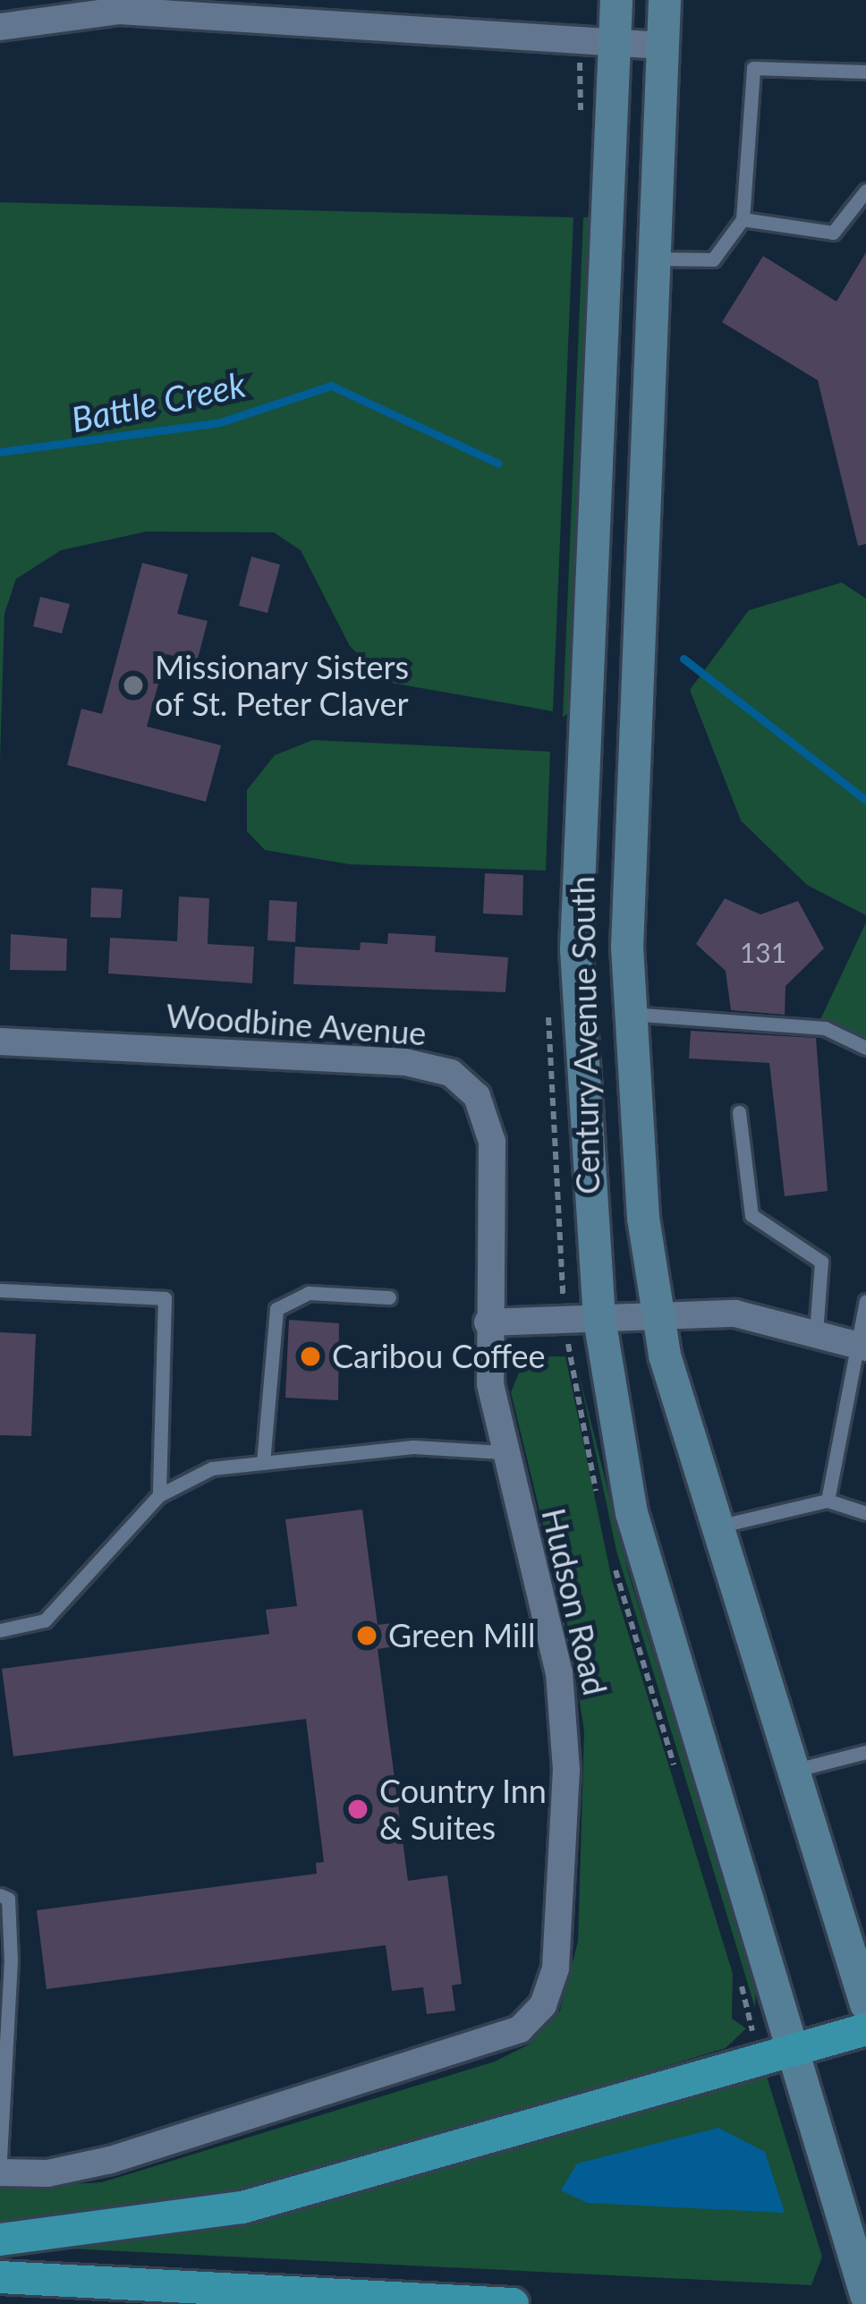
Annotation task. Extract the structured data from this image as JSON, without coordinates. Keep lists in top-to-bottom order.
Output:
{
  "streets": {
    "main road": ["Century Avenue South"],
    "street": ["Woodbine Avenue", "Hudson Road"]
  },
  "crossings": [
    ["Woodbine Avenue", "Hudson Road"]
  ],
  "water": ["Battle Creek"],
  "places": [
    "Missionary Sisters of St. Peter Claver",
    "Caribou Coffee",
    "Green Mill",
    "Country Inn & Suites"
  ],
  "house_numbers": ["131"]
}
